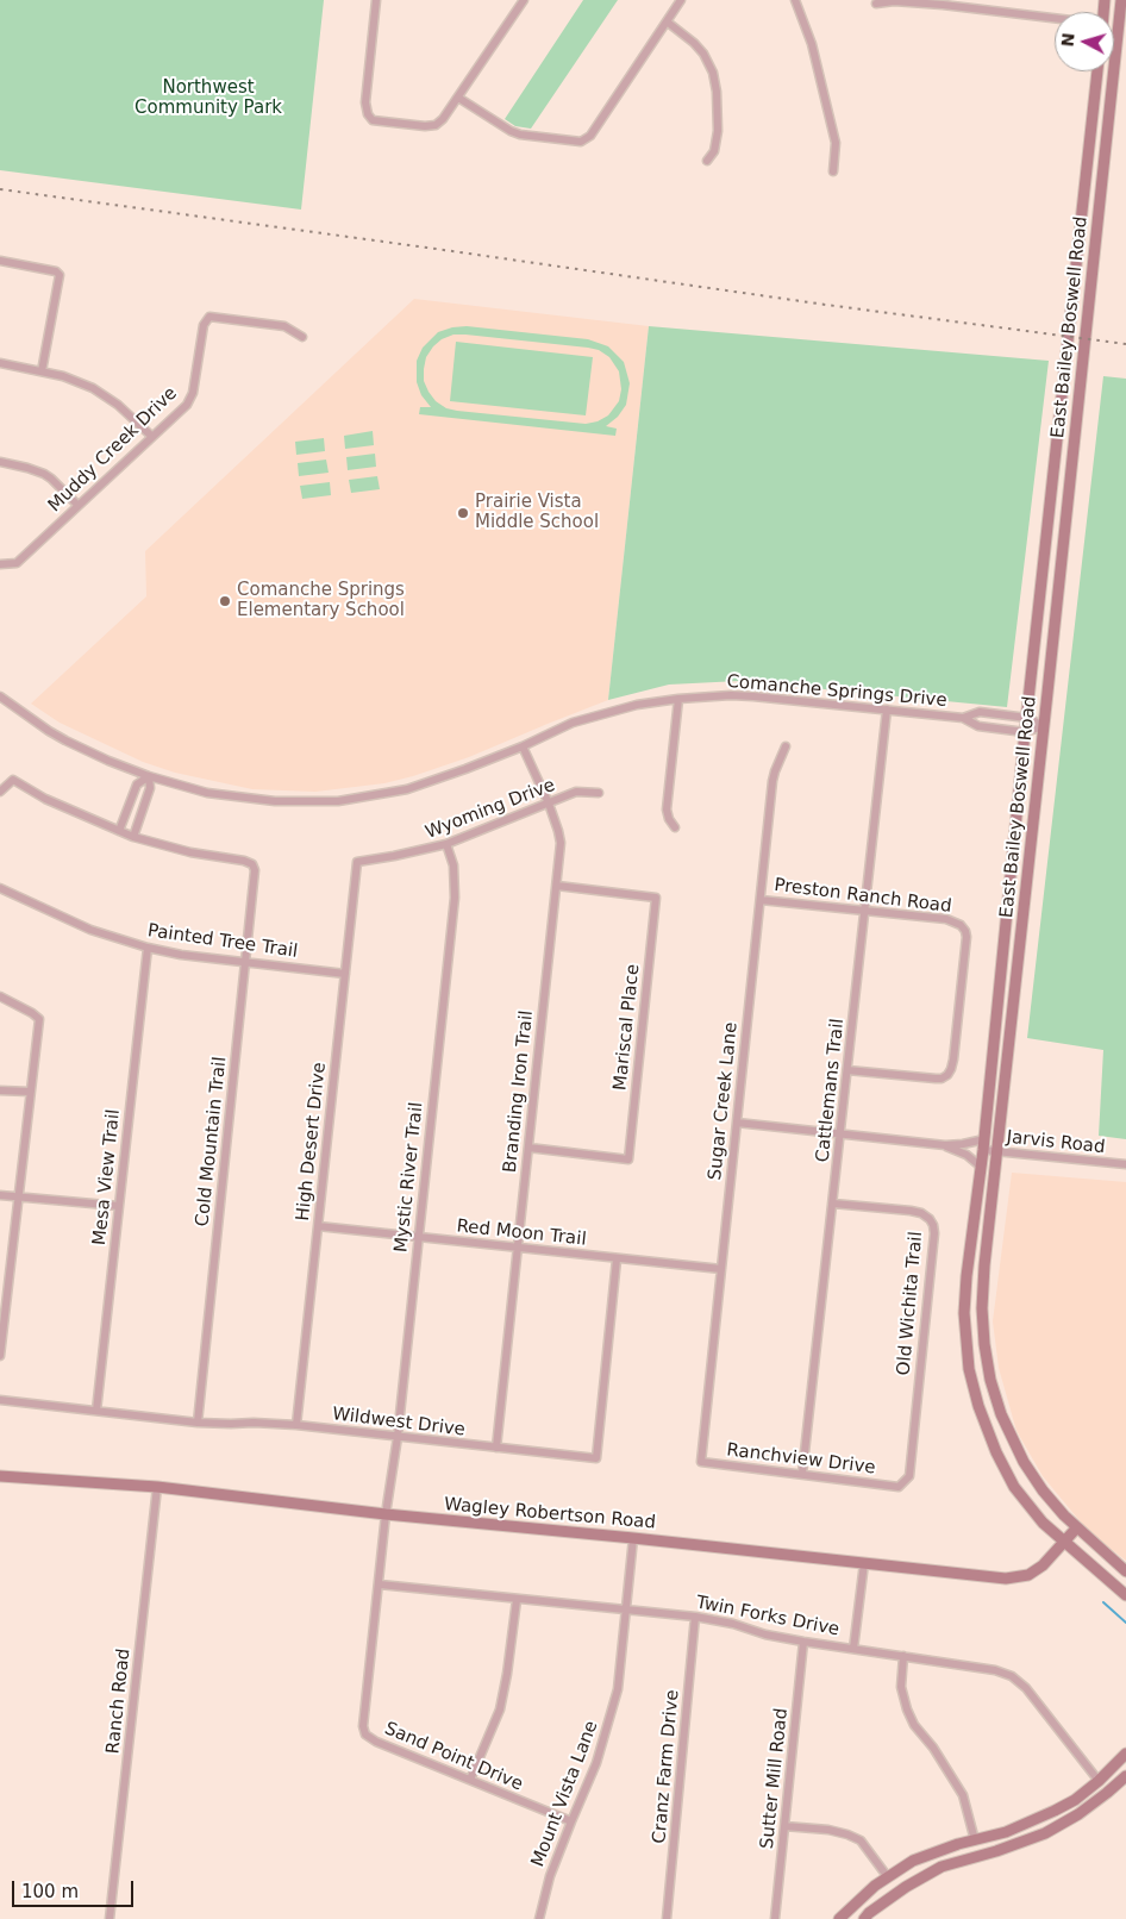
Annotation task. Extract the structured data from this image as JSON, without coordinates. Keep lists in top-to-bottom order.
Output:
{
  "streets": {
    "main road": ["East Bailey Boswell Road", "Wagley Robertson Road"],
    "street": [
      "Muddy Creek Drive",
      "Comanche Springs Drive",
      "Wyoming Drive",
      "Preston Ranch Road",
      "Painted Tree Trail",
      "Mariscal Place",
      "Cattlemans Trail",
      "Branding Iron Trail",
      "Sugar Creek Lane",
      "Cold Mountain Trail",
      "High Desert Drive",
      "Jarvis Road",
      "Mesa View Trail",
      "Mystic River Trail",
      "Red Moon Trail",
      "Old Wichita Trail",
      "Wildwest Drive",
      "Ranchview Drive",
      "Twin Forks Drive",
      "Ranch Road",
      "Sand Point Drive",
      "Cranz Farm Drive",
      "Sutter Mill Road",
      "Mount Vista Lane"
    ]
  },
  "crossings": [
    ["East Bailey Boswell Road", "Comanche Springs Drive"],
    ["East Bailey Boswell Road", "Jarvis Road"],
    ["East Bailey Boswell Road", "Wagley Robertson Road"],
    ["Comanche Springs Drive", "Cattlemans Trail"],
    ["Comanche Springs Drive", "Branding Iron Trail"],
    ["Wyoming Drive", "Branding Iron Trail"],
    ["Wyoming Drive", "High Desert Drive"],
    ["Wyoming Drive", "Mystic River Trail"],
    ["Preston Ranch Road", "Cattlemans Trail"],
    ["Preston Ranch Road", "Sugar Creek Lane"],
    ["Painted Tree Trail", "Cold Mountain Trail"],
    ["Painted Tree Trail", "High Desert Drive"],
    ["Painted Tree Trail", "Mesa View Trail"],
    ["Mariscal Place", "Branding Iron Trail"],
    ["Cattlemans Trail", "Old Wichita Trail"],
    ["Cattlemans Trail", "Ranchview Drive"],
    ["Branding Iron Trail", "Red Moon Trail"],
    ["Branding Iron Trail", "Wildwest Drive"],
    ["Sugar Creek Lane", "Red Moon Trail"],
    ["Sugar Creek Lane", "Ranchview Drive"],
    ["Cold Mountain Trail", "Wildwest Drive"],
    ["High Desert Drive", "Red Moon Trail"],
    ["High Desert Drive", "Wildwest Drive"],
    ["Mesa View Trail", "Wildwest Drive"],
    ["Mystic River Trail", "Red Moon Trail"],
    ["Mystic River Trail", "Wildwest Drive"],
    ["Mystic River Trail", "Wagley Robertson Road"],
    ["Mystic River Trail", "Sand Point Drive"],
    ["Red Moon Trail", "Wildwest Drive"],
    ["Old Wichita Trail", "Ranchview Drive"],
    ["Wagley Robertson Road", "Ranch Road"],
    ["Wagley Robertson Road", "Sand Point Drive"],
    ["Wagley Robertson Road", "Mount Vista Lane"],
    ["Twin Forks Drive", "Sand Point Drive"],
    ["Twin Forks Drive", "Cranz Farm Drive"],
    ["Twin Forks Drive", "Sutter Mill Road"],
    ["Twin Forks Drive", "Mount Vista Lane"],
    ["Sand Point Drive", "Mount Vista Lane"]
  ],
  "parks": ["Northwest Community Park"],
  "places": ["Prairie Vista Middle School", "Comanche Springs Elementary School"],
  "scale_bar": "100 m",
  "north": "left"
}
